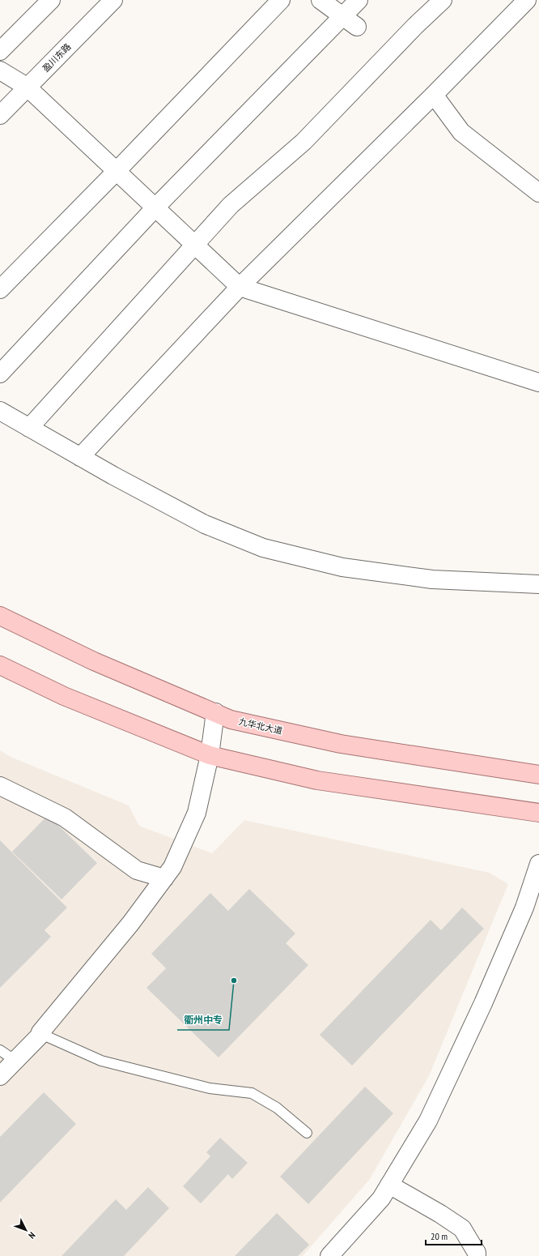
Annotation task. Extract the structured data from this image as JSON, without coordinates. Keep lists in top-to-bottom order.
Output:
{
  "streets": {
    "main road": ["九华北大道"],
    "street": ["盈川东路"]
  },
  "places": ["衢州中专"],
  "scale_bar": "20 m",
  "north": "bottom right"
}
